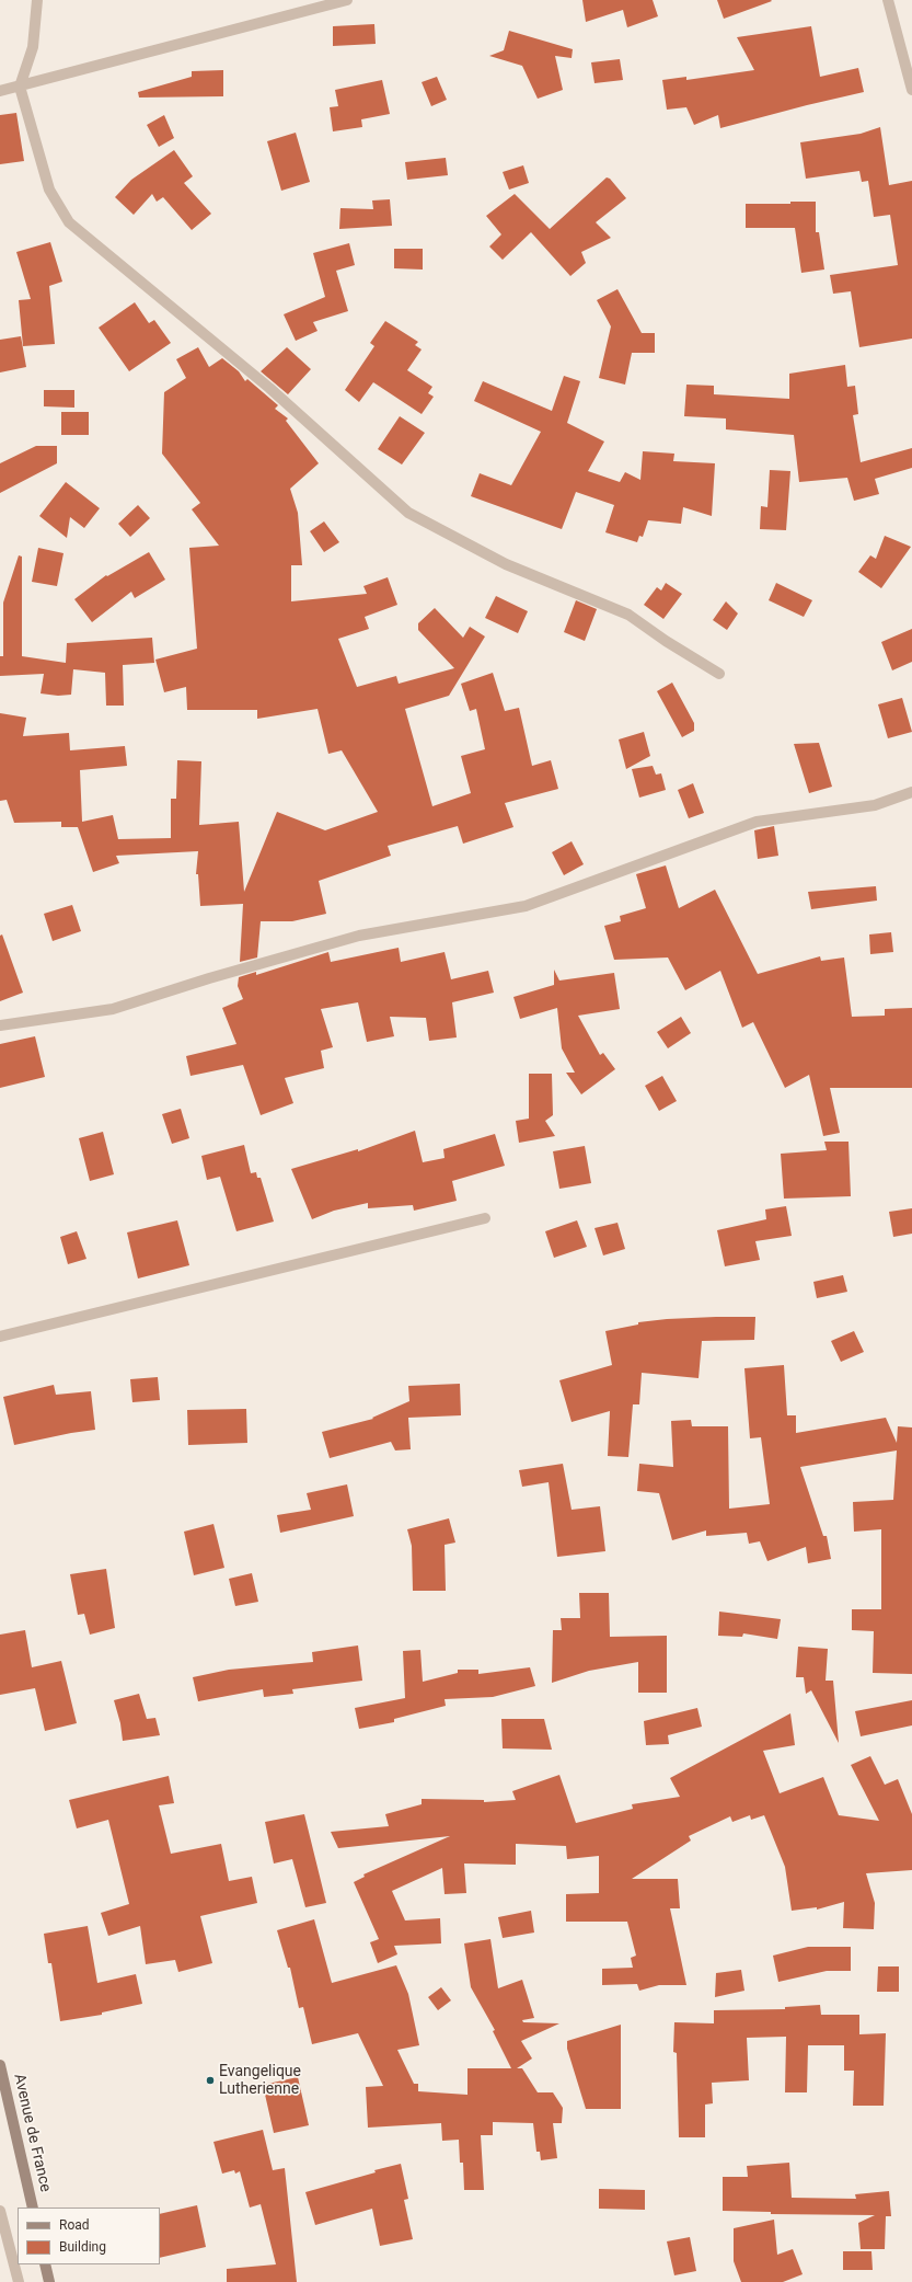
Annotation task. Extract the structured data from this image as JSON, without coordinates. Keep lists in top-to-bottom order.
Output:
{
  "streets": {
    "street": ["Avenue de France"]
  },
  "places": ["Evangelique Lutherienne"],
  "legend": ["Road", "Building"]
}
